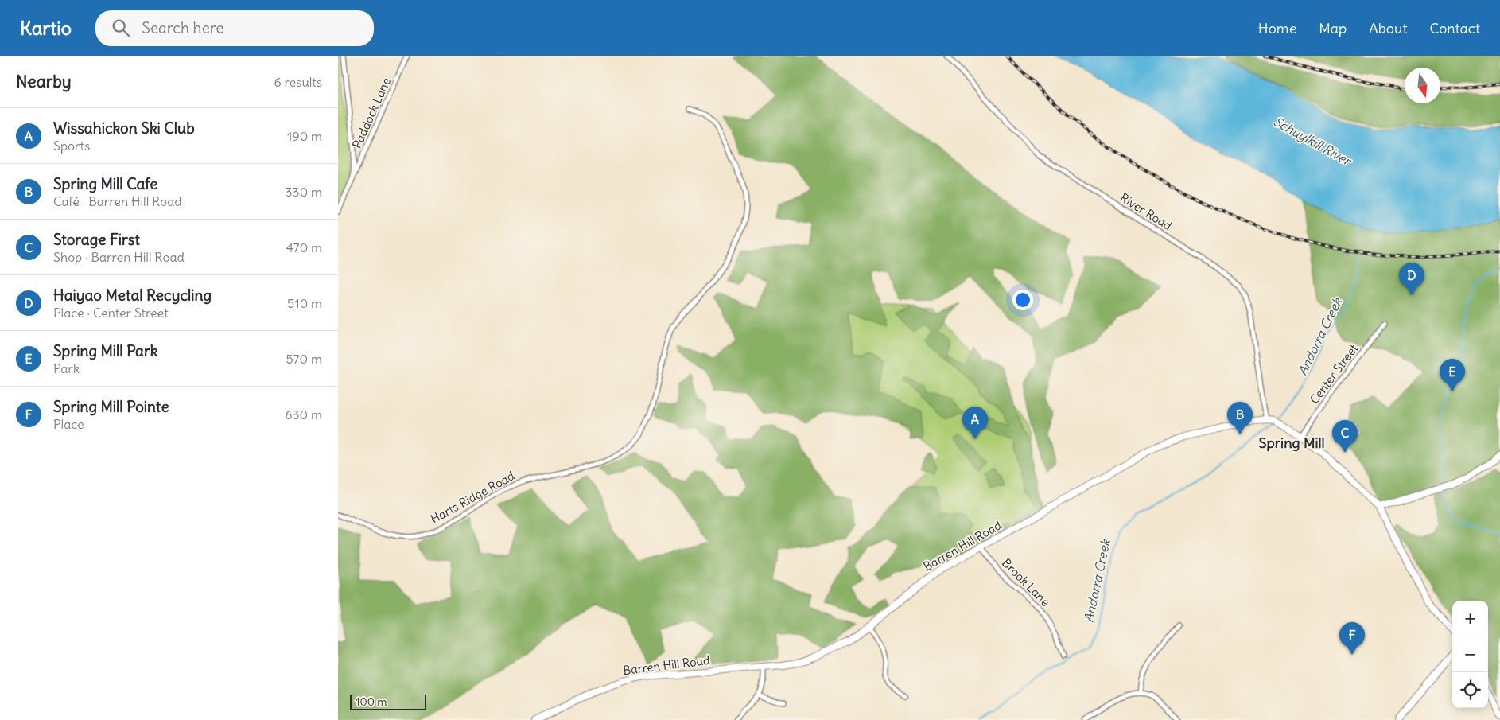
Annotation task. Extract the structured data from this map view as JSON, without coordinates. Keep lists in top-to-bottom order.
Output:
{
  "streets": {
    "street": [
      "Paddock Lane",
      "River Road",
      "Center Street",
      "Harts Ridge Road",
      "Barren Hill Road",
      "Brook Lane"
    ]
  },
  "crossings": [
    ["River Road", "Barren Hill Road"],
    ["Center Street", "Barren Hill Road"],
    ["Barren Hill Road", "Brook Lane"]
  ],
  "districts": ["Spring Mill"],
  "water": ["Schuylkill River", "Andorra Creek"],
  "scale_bar": "100 m",
  "north": "bottom",
  "page": {
    "header": "Kartio",
    "search": "Search here",
    "nav": [
      "Home",
      "Map",
      "About",
      "Contact"
    ],
    "heading": ["Nearby", "6 results"],
    "list": [
      {
        "mark": "A",
        "name": "Wissahickon Ski Club",
        "note": "Sports",
        "value": "190 m"
      },
      {
        "mark": "B",
        "name": "Spring Mill Cafe",
        "note": "Café · Barren Hill Road",
        "value": "330 m"
      },
      {
        "mark": "C",
        "name": "Storage First",
        "note": "Shop · Barren Hill Road",
        "value": "470 m"
      },
      {
        "mark": "D",
        "name": "Haiyao Metal Recycling",
        "note": "Place · Center Street",
        "value": "510 m"
      },
      {
        "mark": "E",
        "name": "Spring Mill Park",
        "note": "Park",
        "value": "570 m"
      },
      {
        "mark": "F",
        "name": "Spring Mill Pointe",
        "note": "Place",
        "value": "630 m"
      }
    ],
    "pins": [
      "D",
      "E",
      "B",
      "A",
      "C",
      "F"
    ],
    "map_buttons": ["+", "−"],
    "scale": "100 m"
  }
}
